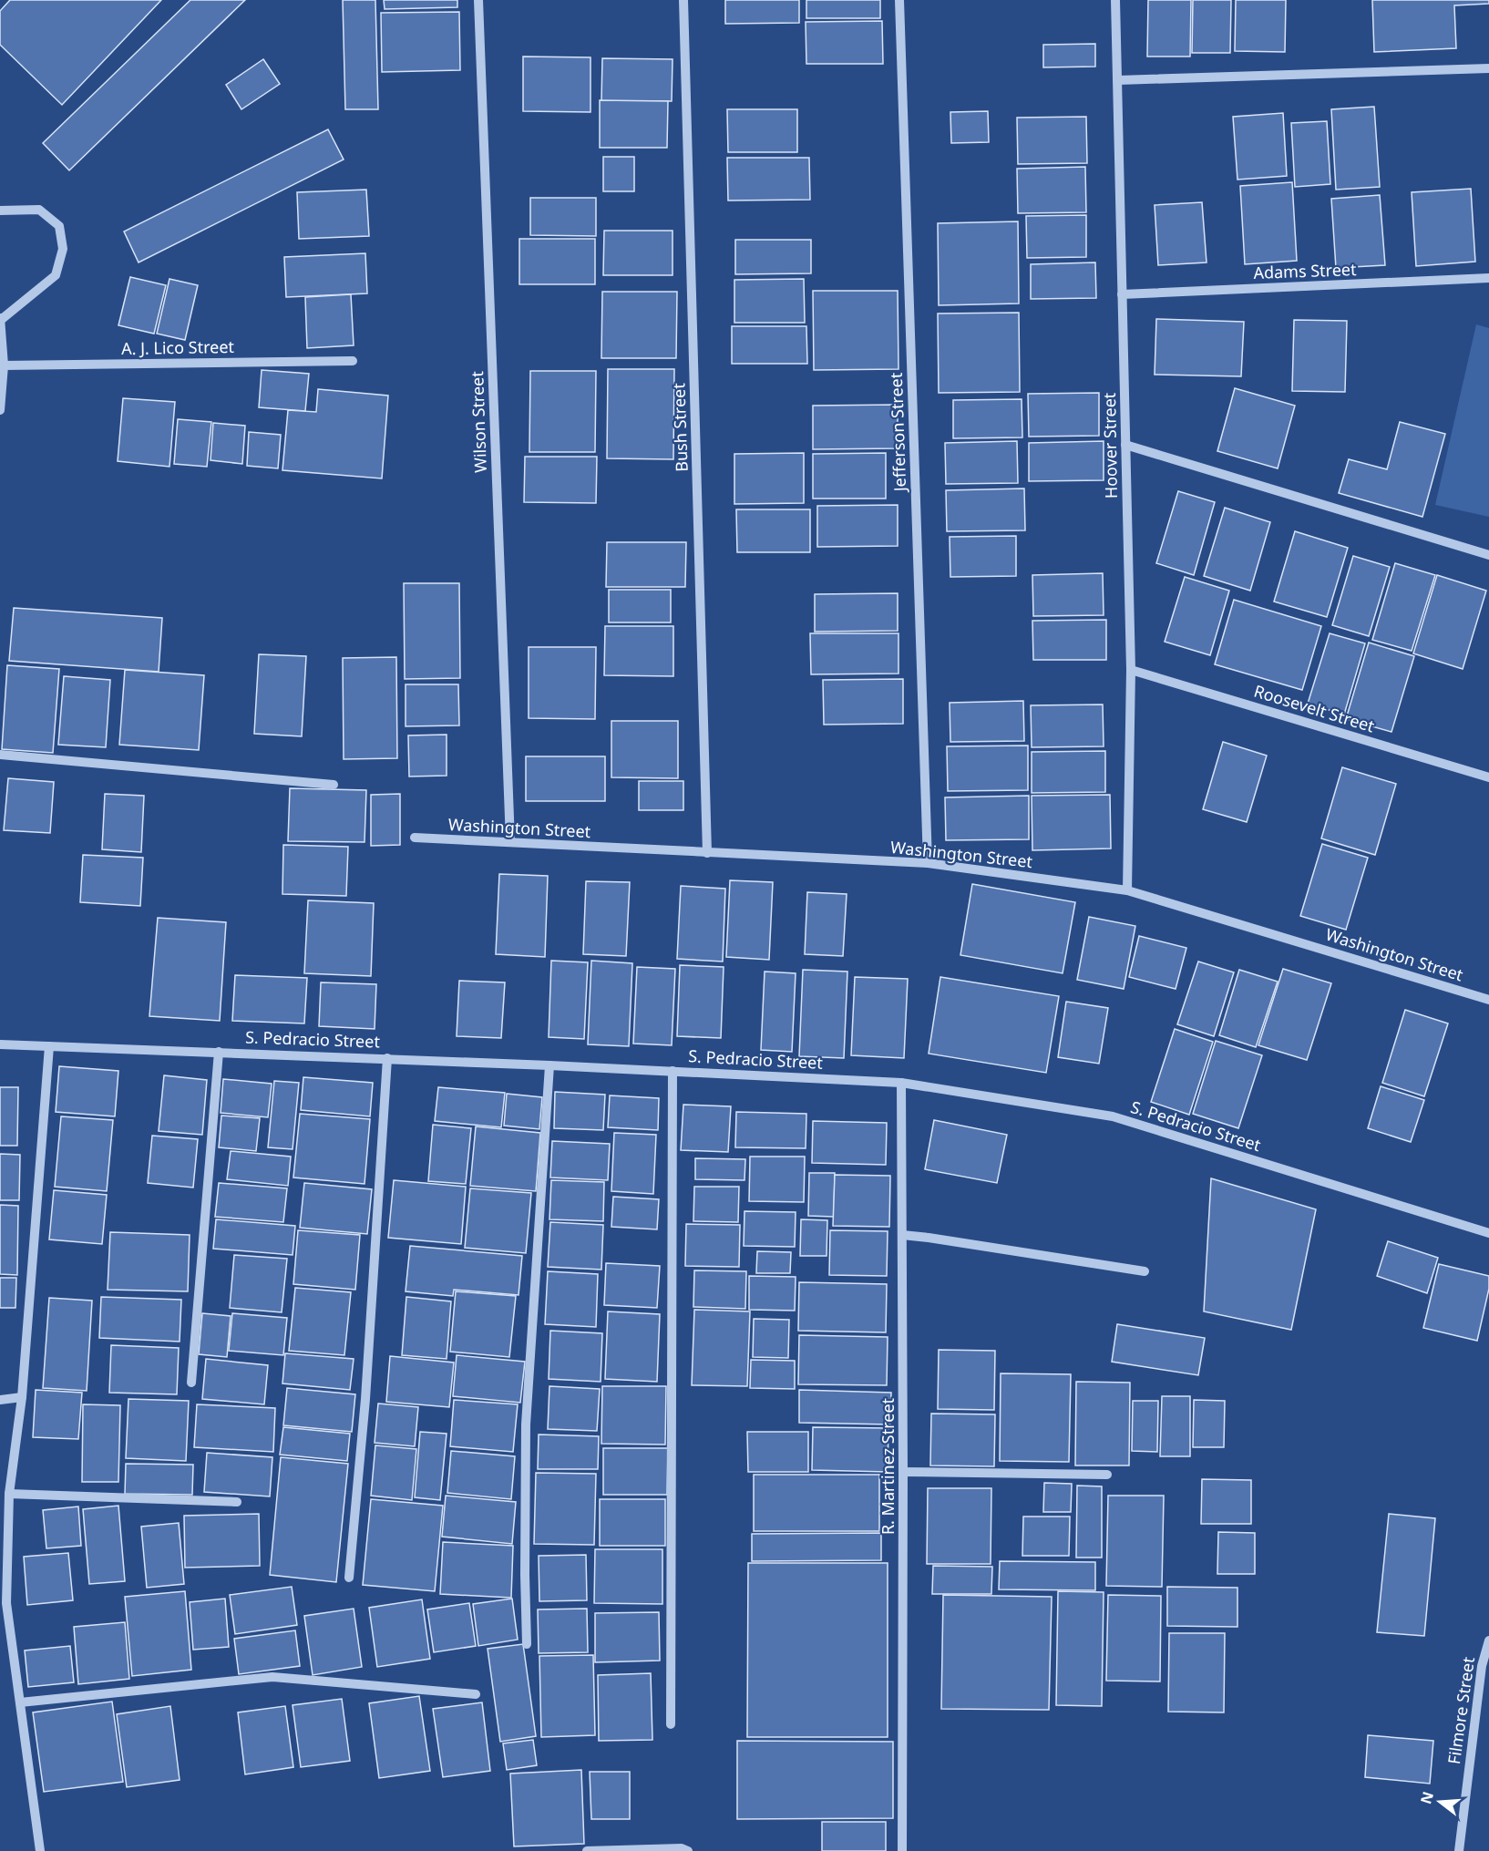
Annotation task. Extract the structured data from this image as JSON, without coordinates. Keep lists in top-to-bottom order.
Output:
{
  "streets": {
    "street": [
      "Adams Street",
      "A. J. Lico Street",
      "Wilson Street",
      "Bush Street",
      "Jefferson Street",
      "Hoover Street",
      "Roosevelt Street",
      "Washington Street",
      "S. Pedracio Street",
      "R. Martinez Street",
      "Filmore Street"
    ]
  },
  "crossings": [
    ["Adams Street", "Hoover Street"],
    ["Wilson Street", "Washington Street"],
    ["Bush Street", "Washington Street"],
    ["Jefferson Street", "Washington Street"],
    ["Hoover Street", "Roosevelt Street"],
    ["Hoover Street", "Washington Street"],
    ["S. Pedracio Street", "R. Martinez Street"]
  ],
  "north": "left"
}
